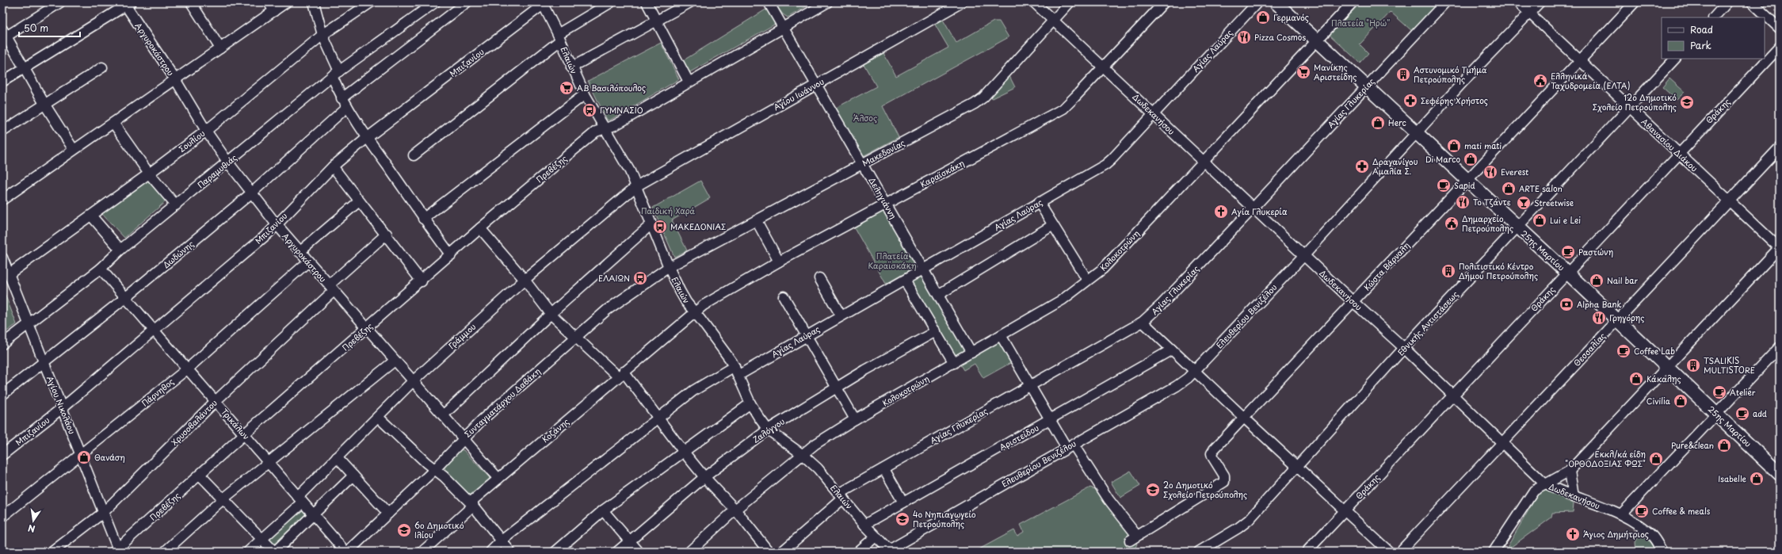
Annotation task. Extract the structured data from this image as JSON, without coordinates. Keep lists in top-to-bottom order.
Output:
{
  "streets": {
    "main road": ["25ης Μαρτίου"],
    "street": [
      "Αργυροκάστρου",
      "Αγίας Λαύρας",
      "Ελαιών",
      "Μπιζανίου",
      "Αγίου Ιωάννου",
      "Αγίας Γλυκερίας",
      "Θράκης",
      "Δωδεκανήσου",
      "Σουλίου",
      "Αθανασίου Διάκου",
      "Μακεδονίας",
      "Πρεβέζης",
      "Παραμυθιάς",
      "Καραϊσκάκη",
      "Δεληγιάννη",
      "Κολοκοτρώνη",
      "Δωδώνης",
      "Κώστα Βάρναλη",
      "Ελευθερίου Βενιζέλου",
      "Εθνικής Αντιστάσεως",
      "Γράμμου",
      "Θεσσαλίας",
      "Πάρνηθος",
      "Συνταγματάρχου Δαβάκη",
      "Αγίου Νικολάου",
      "Χρυσοβαλάντου",
      "Τρικάλων",
      "Κοζάνης",
      "Ζαλόγγου",
      "Αριστείδου"
    ]
  },
  "crossings": [
    ["Αργυροκάστρου", "Μπιζανίου"],
    ["Αργυροκάστρου", "Σουλίου"],
    ["Αργυροκάστρου", "Πρεβέζης"],
    ["Αργυροκάστρου", "Παραμυθιάς"],
    ["Αργυροκάστρου", "Δωδώνης"],
    ["Αργυροκάστρου", "Γράμμου"],
    ["Αργυροκάστρου", "Πάρνηθος"],
    ["Αργυροκάστρου", "Συνταγματάρχου Δαβάκη"],
    ["Αργυροκάστρου", "Χρυσοβαλάντου"],
    ["Αργυροκάστρου", "Κοζάνης"],
    ["Αγίας Λαύρας", "Ελαιών"],
    ["Αγίας Λαύρας", "Δωδεκανήσου"],
    ["Αγίας Λαύρας", "Δεληγιάννη"],
    ["Ελαιών", "Μπιζανίου"],
    ["Ελαιών", "Αγίου Ιωάννου"],
    ["Ελαιών", "Αγίας Γλυκερίας"],
    ["Ελαιών", "Μακεδονίας"],
    ["Ελαιών", "Πρεβέζης"],
    ["Ελαιών", "Καραϊσκάκη"],
    ["Ελαιών", "Κολοκοτρώνη"],
    ["Ελαιών", "Ελευθερίου Βενιζέλου"],
    ["Ελαιών", "Γράμμου"],
    ["Ελαιών", "Συνταγματάρχου Δαβάκη"],
    ["Ελαιών", "Κοζάνης"],
    ["Ελαιών", "Ζαλόγγου"],
    ["Ελαιών", "Αριστείδου"],
    ["Μπιζανίου", "Αγίου Νικολάου"],
    ["Μπιζανίου", "Τρικάλων"],
    ["Αγίου Ιωάννου", "Δεληγιάννη"],
    ["Αγίου Ιωάννου", "Γράμμου"],
    ["Αγίας Γλυκερίας", "Δωδεκανήσου"],
    ["Αγίας Γλυκερίας", "25ης Μαρτίου"],
    ["Θράκης", "Δωδεκανήσου"],
    ["Θράκης", "Αθανασίου Διάκου"],
    ["Θράκης", "25ης Μαρτίου"],
    ["Δωδεκανήσου", "Μακεδονίας"],
    ["Δωδεκανήσου", "Καραϊσκάκη"],
    ["Δωδεκανήσου", "Κολοκοτρώνη"],
    ["Δωδεκανήσου", "Κώστα Βάρναλη"],
    ["Δωδεκανήσου", "Ελευθερίου Βενιζέλου"],
    ["Δωδεκανήσου", "Εθνικής Αντιστάσεως"],
    ["Δωδεκανήσου", "Θεσσαλίας"],
    ["Σουλίου", "Αγίου Νικολάου"],
    ["Αθανασίου Διάκου", "Κώστα Βάρναλη"],
    ["Αθανασίου Διάκου", "Ελευθερίου Βενιζέλου"],
    ["Αθανασίου Διάκου", "Εθνικής Αντιστάσεως"],
    ["Αθανασίου Διάκου", "Θεσσαλίας"],
    ["Μακεδονίας", "Δεληγιάννη"],
    ["Μακεδονίας", "Συνταγματάρχου Δαβάκη"],
    ["Πρεβέζης", "Δεληγιάννη"],
    ["Πρεβέζης", "Αγίου Νικολάου"],
    ["Πρεβέζης", "Τρικάλων"],
    ["Παραμυθιάς", "Αγίου Νικολάου"],
    ["Παραμυθιάς", "Τρικάλων"],
    ["Καραϊσκάκη", "Δεληγιάννη"],
    ["Καραϊσκάκη", "Κοζάνης"],
    ["Δεληγιάννη", "Κολοκοτρώνη"],
    ["Κολοκοτρώνη", "25ης Μαρτίου"],
    ["25ης Μαρτίου", "Κώστα Βάρναλη"],
    ["25ης Μαρτίου", "Ελευθερίου Βενιζέλου"],
    ["25ης Μαρτίου", "Εθνικής Αντιστάσεως"],
    ["25ης Μαρτίου", "Θεσσαλίας"],
    ["Δωδώνης", "Αγίου Νικολάου"],
    ["Δωδώνης", "Τρικάλων"],
    ["Κώστα Βάρναλη", "Ελευθερίου Βενιζέλου"],
    ["Γράμμου", "Τρικάλων"],
    ["Πάρνηθος", "Αγίου Νικολάου"],
    ["Πάρνηθος", "Τρικάλων"],
    ["Αγίου Νικολάου", "Χρυσοβαλάντου"],
    ["Χρυσοβαλάντου", "Τρικάλων"]
  ],
  "parks": [
    "Πλατεία \"Ηρώ\"",
    "Άλσος",
    "Παιδική Χαρά",
    "Πλατεία Καραϊσκάκη"
  ],
  "places": {
    "shop": [
      "Γερμανός",
      "Herc",
      "mati mati",
      "Di Marco",
      "ARTE salon",
      "Lui e Lei",
      "Nail bar",
      "Κάκαλης",
      "Civilia",
      "Pure&clean",
      "Θανάση",
      "Εκκλ/κά είδη \"ΟΡΘΟΔΟΞΙΑΣ ΦΩΣ\"",
      "Isabelle"
    ],
    "restaurant": [
      "Pizza Cosmos",
      "Everest",
      "Το Τζάντε",
      "Γρηγόρης"
    ],
    "supermarket": ["Μανίκης Αριστείδης", "ΑΒ Βασιλόπουλος"],
    "building": ["Αστυνομικό Τμήμα Πετρούπολης", "Πολιτιστικό Κέντρο Δήμου Πετρούπολης", "TSALIKIS MULTISTORE"],
    "public building": ["Ελληνικά Ταχυδρομεία (ΕΛΤΑ)", "Δημαρχείο Πετρούπολης"],
    "pharmacy": ["Σεφέρης Χρήστος", "Δραγανίγου Αμαλία Σ."],
    "school or university": [
      "12o Δημοτικό Σχολείο Πετρούπολης",
      "2ο Δημοτικό Σχολείο Πετρούπολης",
      "4ο Νηπιαγωγείο Πετρούπολης",
      "6ο Δημοτικό Ιλίου"
    ],
    "bus stop": ["ΓΥΜΝΑΣΙΟ", "ΜΑΚΕΔΟΝΙΑΣ", "ΕΛΑΙΏΝ"],
    "cafe": [
      "Sapid",
      "Ραστώνη",
      "Coffee Lab",
      "Atelier",
      "add",
      "Coffee & meals"
    ],
    "bar": ["Streetwise"],
    "church": ["Αγία Γλυκερία", "Άγιος Δημήτριος"],
    "bank": ["Alpha Bank"]
  },
  "legend": ["Road", "Park"],
  "scale_bar": "50 m",
  "north": "bottom"
}
